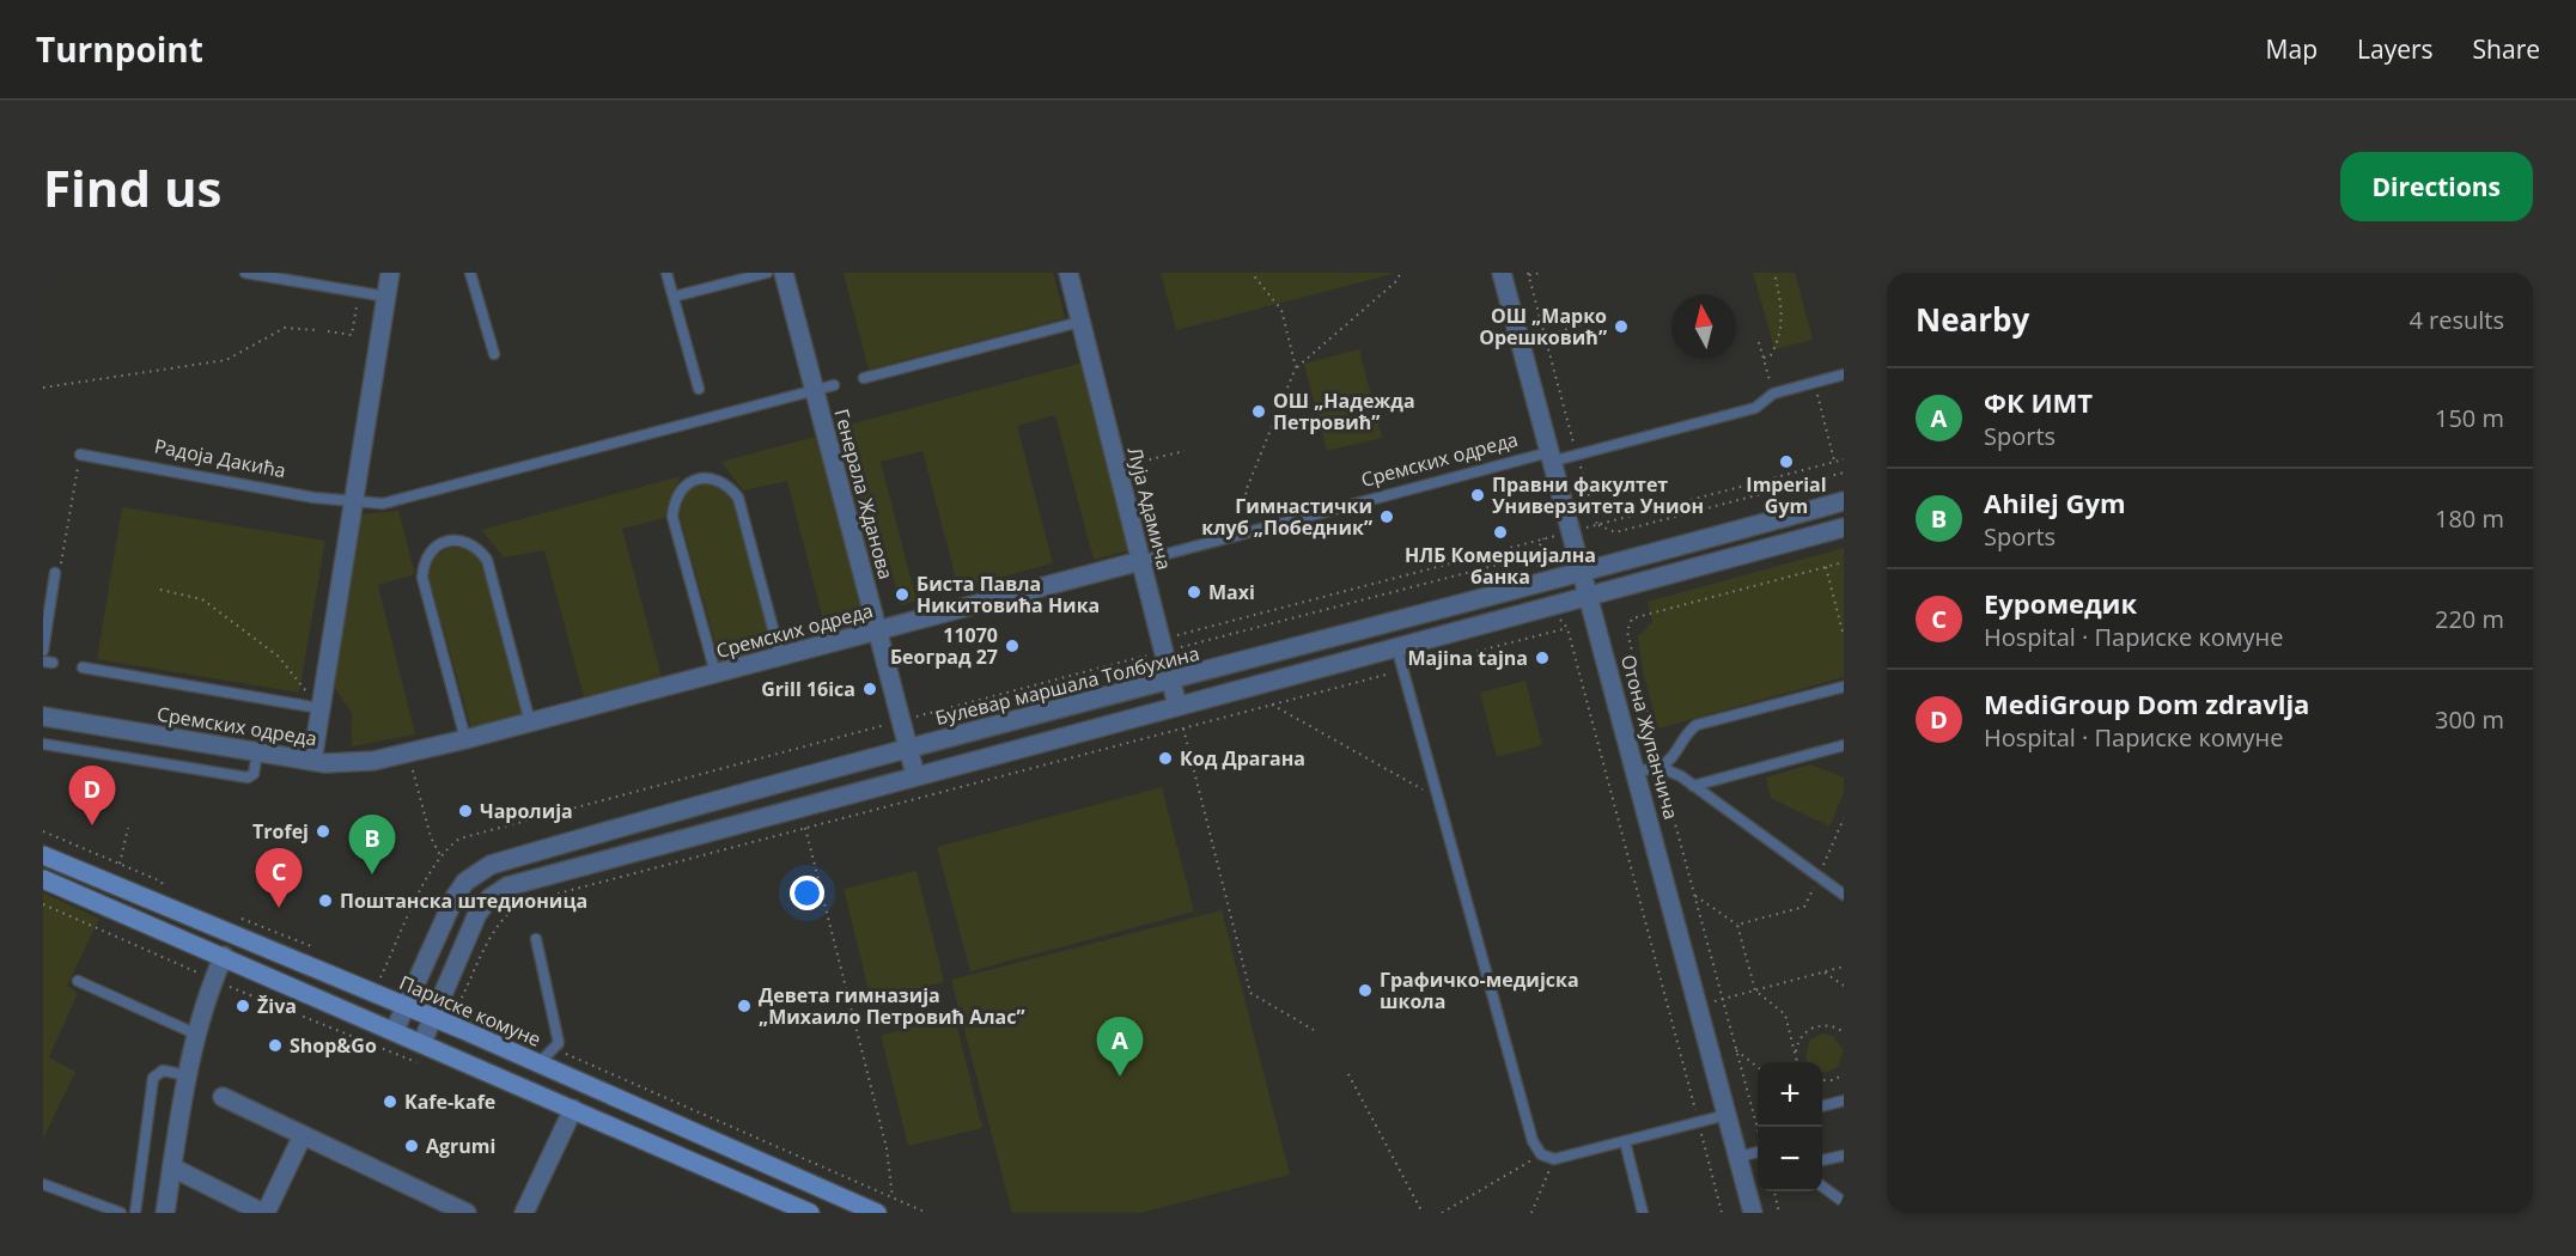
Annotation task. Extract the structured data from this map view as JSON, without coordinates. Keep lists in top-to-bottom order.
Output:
{
  "streets": {
    "main road": ["Париске комуне"],
    "street": [
      "Сремских одреда",
      "Генерала Жданова",
      "Луја Адамича",
      "Булевар маршала Толбухина",
      "Отона Жупанчича"
    ],
    "lane": ["Радоја Дакића"]
  },
  "crossings": [
    ["Радоја Дакића", "Генерала Жданова"],
    ["Сремских одреда", "Генерала Жданова"],
    ["Сремских одреда", "Луја Адамича"],
    ["Сремских одреда", "Отона Жупанчича"],
    ["Генерала Жданова", "Булевар маршала Толбухина"],
    ["Луја Адамича", "Булевар маршала Толбухина"],
    ["Булевар маршала Толбухина", "Отона Жупанчича"],
    ["Булевар маршала Толбухина", "Париске комуне"]
  ],
  "places": [
    "ОШ „Марко Орешковић”",
    "ОШ „Надежда Петровић”",
    "Imperial Gym",
    "Правни факултет Универзитета Унион",
    "Гимнастички клуб „Победник”",
    "НЛБ Комерцијална банка",
    "Maxi",
    "Биста Павла Никитовића Ника",
    "11070 Београд 27",
    "Majina tajna",
    "Grill 16ica",
    "Код Драгана",
    "Чаролија",
    "Trofej",
    "Поштанска штедионица",
    "Графичко-медијска школа",
    "Živa",
    "Девета гимназија „Михаило Петровић Алас”",
    "Shop&Go",
    "Kafe-kafe",
    "Agrumi"
  ],
  "north": "top",
  "page": {
    "header": "Turnpoint",
    "nav": ["Map", "Layers", "Share"],
    "buttons": "Directions",
    "title": "Find us",
    "heading": ["Nearby", "4 results"],
    "list": [
      {
        "mark": "A",
        "name": "ФК ИМТ",
        "note": "Sports",
        "value": "150 m"
      },
      {
        "mark": "B",
        "name": "Ahilej Gym",
        "note": "Sports",
        "value": "180 m"
      },
      {
        "mark": "C",
        "name": "Еуромедик",
        "note": "Hospital · Париске комуне",
        "value": "220 m"
      },
      {
        "mark": "D",
        "name": "MediGroup Dom zdravlja",
        "note": "Hospital · Париске комуне",
        "value": "300 m"
      }
    ],
    "pins": [
      "D",
      "B",
      "C",
      "A"
    ],
    "map_buttons": ["+", "−"]
  }
}
